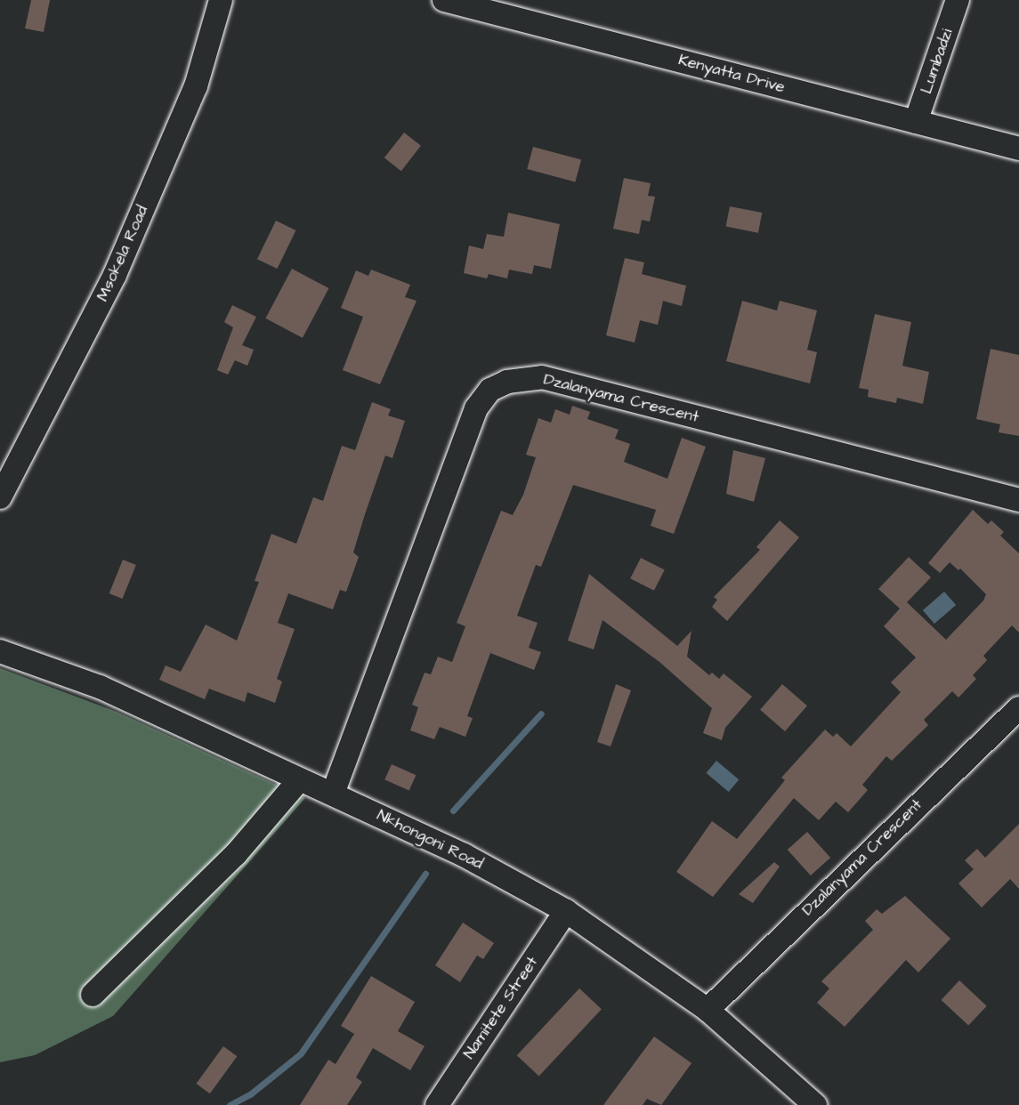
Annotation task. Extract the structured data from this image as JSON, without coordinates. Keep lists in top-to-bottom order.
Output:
{
  "streets": {
    "street": [
      "Lumbadzi",
      "Kenyatta Drive",
      "Msokela Road",
      "Dzalanyama Crescent",
      "Nkhongoni Road",
      "Namitete Street"
    ]
  },
  "crossings": [
    ["Lumbadzi", "Kenyatta Drive"],
    ["Dzalanyama Crescent", "Nkhongoni Road"],
    ["Nkhongoni Road", "Namitete Street"]
  ]
}
